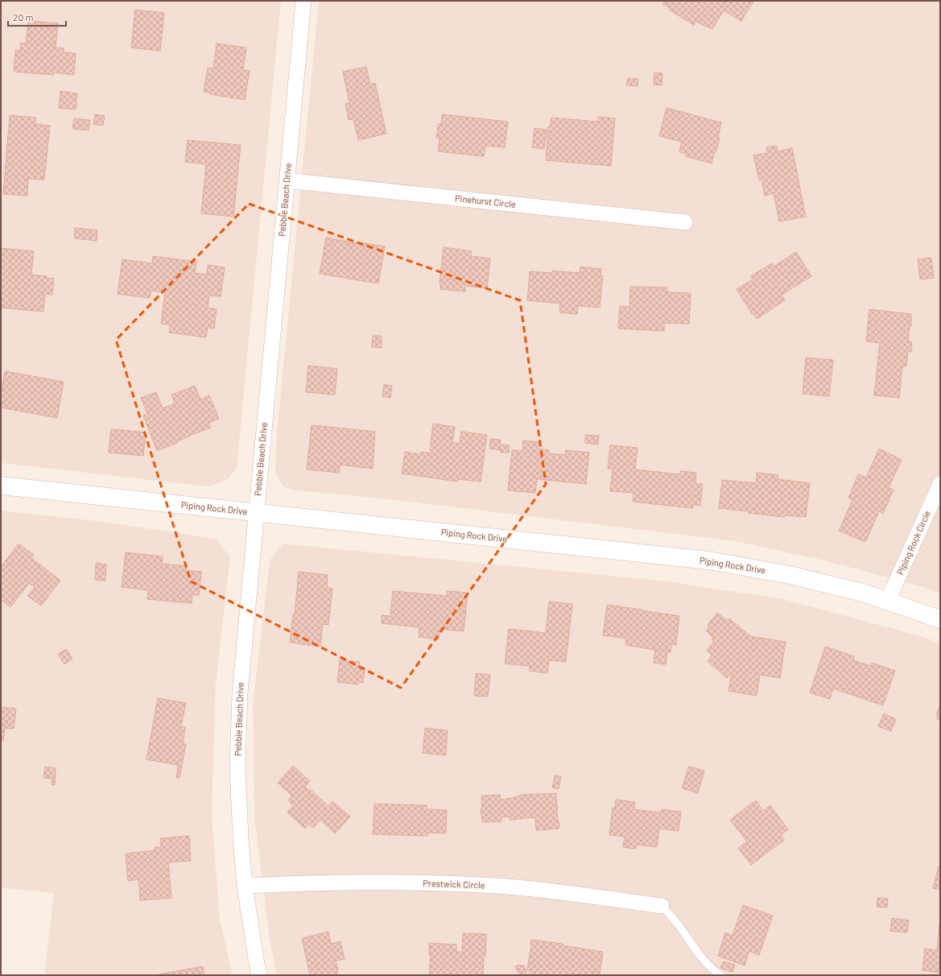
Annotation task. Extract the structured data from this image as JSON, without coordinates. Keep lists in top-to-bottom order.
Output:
{
  "streets": {
    "street": [
      "Pebble Beach Drive",
      "Pinehurst Circle",
      "Piping Rock Drive",
      "Piping Rock Circle",
      "Prestwick Circle"
    ]
  },
  "crossings": [
    ["Pebble Beach Drive", "Pinehurst Circle"],
    ["Pebble Beach Drive", "Piping Rock Drive"],
    ["Pebble Beach Drive", "Prestwick Circle"],
    ["Piping Rock Drive", "Piping Rock Circle"]
  ],
  "scale_bar": "20 m"
}
